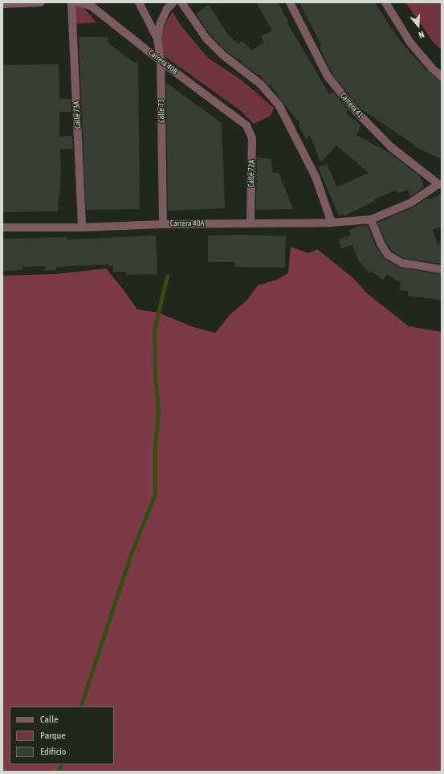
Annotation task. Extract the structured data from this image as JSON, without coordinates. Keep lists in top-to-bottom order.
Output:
{
  "streets": {
    "street": [
      "Carrera 40B",
      "Carrera 41",
      "Calle 73",
      "Calle 73A",
      "Calle 72A",
      "Carrera 40A"
    ]
  },
  "crossings": [
    ["Carrera 40B", "Calle 73"],
    ["Carrera 40B", "Calle 72A"],
    ["Carrera 41", "Carrera 40A"],
    ["Calle 73", "Carrera 40A"],
    ["Calle 73A", "Carrera 40A"],
    ["Calle 72A", "Carrera 40A"]
  ],
  "legend": ["Calle", "Parque", "Edificio"],
  "north": "bottom"
}
